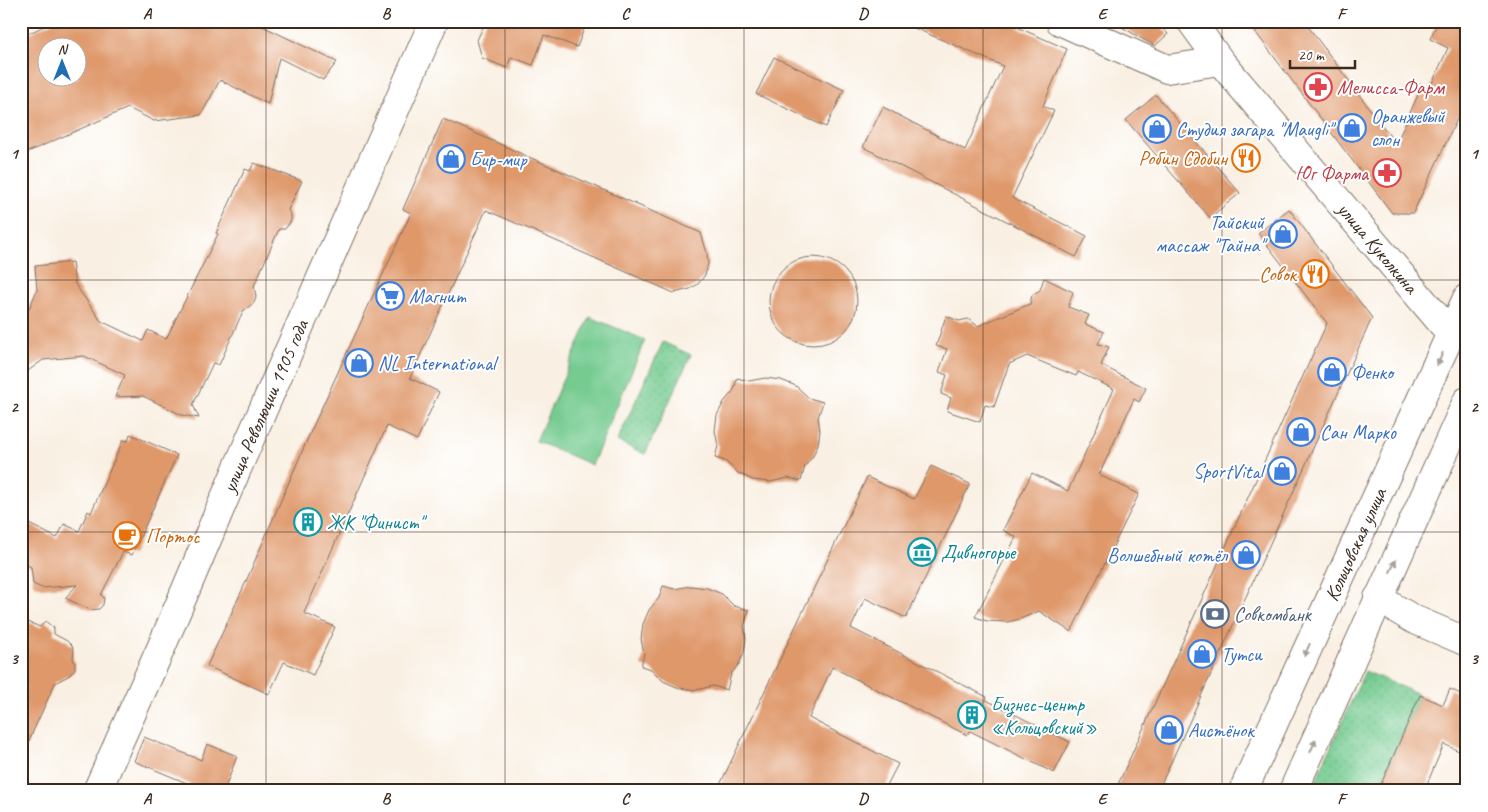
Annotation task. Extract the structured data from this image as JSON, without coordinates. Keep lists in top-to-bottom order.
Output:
{
  "streets": {
    "street": ["улица Куколкина", "улица Революции 1905 года", "Кольцовская улица"]
  },
  "crossings": [
    ["улица Куколкина", "Кольцовская улица"]
  ],
  "places": {
    "pharmacy": ["Мелисса-Фарм", "Юг Фарма"],
    "shop": [
      "Оранжевый слон",
      "Студия загара \"Maugli\"",
      "Бир-мир",
      "Тайский массаж \"Тайна\"",
      "NL International",
      "Фенко",
      "Сан Марко",
      "SportVital",
      "Волшебный котёл",
      "Тутси",
      "Аистёнок"
    ],
    "restaurant": ["Робин Сдобин", "Совок"],
    "supermarket": ["Магнит"],
    "building": ["ЖК \"Финист\"", "Бизнес-центр «Кольцовский»"],
    "cafe": ["Портос"],
    "museum": ["Дивногорье"],
    "bank": ["Совкомбанк"]
  },
  "scale_bar": "20 m",
  "north": "top",
  "grid": {
    "columns": [
      "A",
      "B",
      "C",
      "D",
      "E",
      "F"
    ],
    "rows": ["1", "2", "3"]
  }
}
